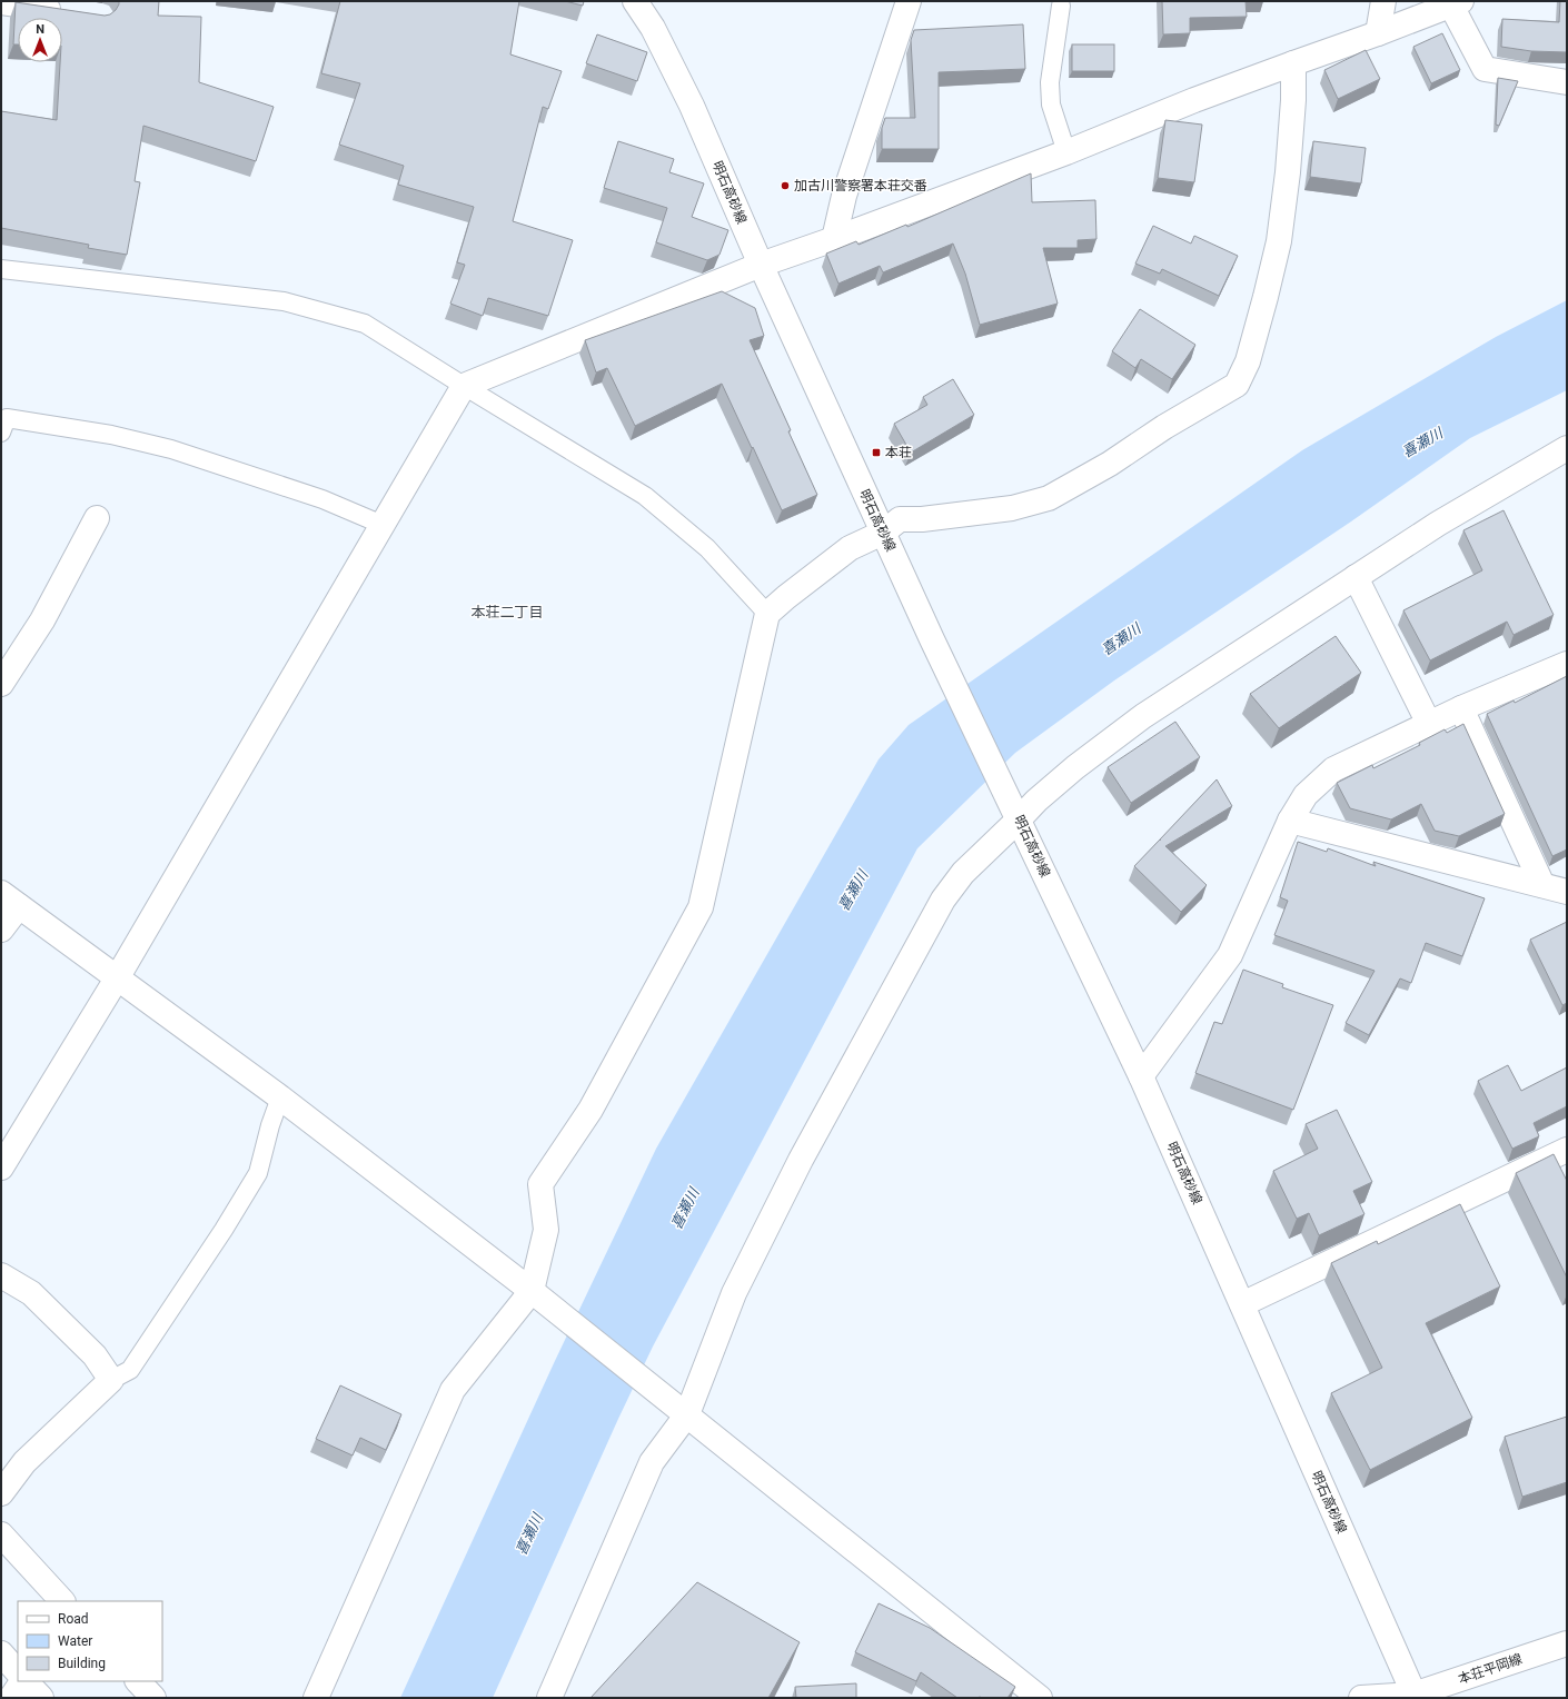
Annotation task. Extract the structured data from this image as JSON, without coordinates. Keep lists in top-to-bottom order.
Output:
{
  "streets": {
    "street": ["明石高砂線", "本荘平岡線"]
  },
  "crossings": [
    ["明石高砂線", "本荘平岡線"]
  ],
  "districts": ["本荘二丁目"],
  "water": ["喜瀬川"],
  "places": {
    "other": ["加古川警察署本荘交番"],
    "transit": ["本荘"]
  },
  "legend": ["Road", "Water", "Building"],
  "north": "top"
}
